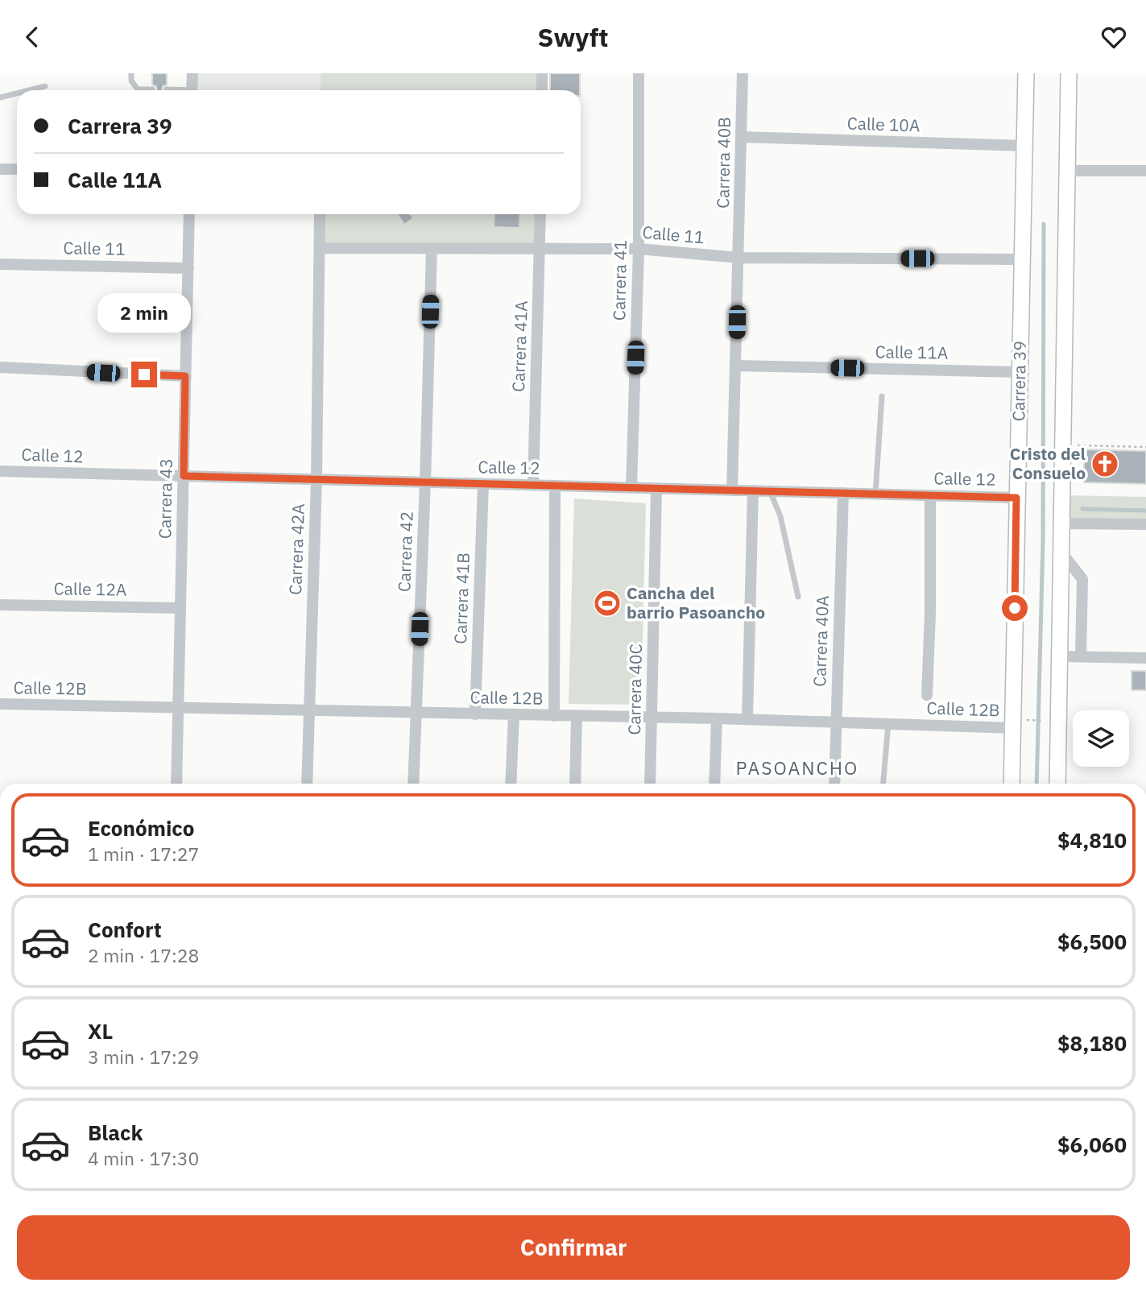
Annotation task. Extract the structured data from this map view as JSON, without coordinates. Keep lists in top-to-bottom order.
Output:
{
  "streets": {
    "main road": ["Carrera 39"],
    "street": [
      "Calle 10A",
      "Carrera 40B",
      "Calle 11",
      "Carrera 41",
      "Carrera 41A",
      "Calle 11A",
      "Calle 12",
      "Carrera 43",
      "Carrera 42A",
      "Carrera 42",
      "Calle 12A",
      "Carrera 41B",
      "Carrera 40A",
      "Calle 12B",
      "Carrera 40C"
    ]
  },
  "crossings": [
    ["Calle 10A", "Carrera 40B"],
    ["Calle 10A", "Carrera 39"],
    ["Carrera 40B", "Calle 11"],
    ["Carrera 40B", "Calle 11A"],
    ["Carrera 40B", "Calle 12"],
    ["Calle 11", "Carrera 41"],
    ["Calle 11", "Carrera 41A"],
    ["Calle 11", "Carrera 39"],
    ["Calle 11", "Carrera 43"],
    ["Calle 11", "Carrera 42A"],
    ["Calle 11", "Carrera 42"],
    ["Carrera 41", "Calle 12"],
    ["Carrera 41A", "Calle 12"],
    ["Calle 11A", "Carrera 39"],
    ["Carrera 39", "Calle 12"],
    ["Carrera 39", "Calle 12B"],
    ["Calle 12", "Carrera 43"],
    ["Calle 12", "Carrera 42A"],
    ["Calle 12", "Carrera 42"],
    ["Calle 12", "Carrera 41B"],
    ["Calle 12", "Carrera 40A"],
    ["Calle 12", "Carrera 40C"],
    ["Carrera 43", "Calle 12A"],
    ["Carrera 43", "Calle 12B"],
    ["Carrera 42A", "Calle 12B"],
    ["Carrera 42", "Calle 12B"],
    ["Carrera 41B", "Calle 12B"],
    ["Carrera 40A", "Calle 12B"],
    ["Calle 12B", "Carrera 40C"]
  ],
  "districts": ["PASOANCHO"],
  "places": {
    "church": ["Cristo del Consuelo"],
    "sports": ["Cancha del barrio Pasoancho"]
  },
  "page": {
    "header": "Swyft",
    "banner": ["Carrera 39", "Calle 11A"],
    "bubble": "2 min",
    "list": [
      {
        "name": "Económico",
        "note": "1 min · 17:27",
        "value": "$4,810"
      },
      {
        "name": "Confort",
        "note": "2 min · 17:28",
        "value": "$6,500"
      },
      {
        "name": "XL",
        "note": "3 min · 17:29",
        "value": "$8,180"
      },
      {
        "name": "Black",
        "note": "4 min · 17:30",
        "value": "$6,060"
      }
    ],
    "buttons": "Confirmar"
  }
}
